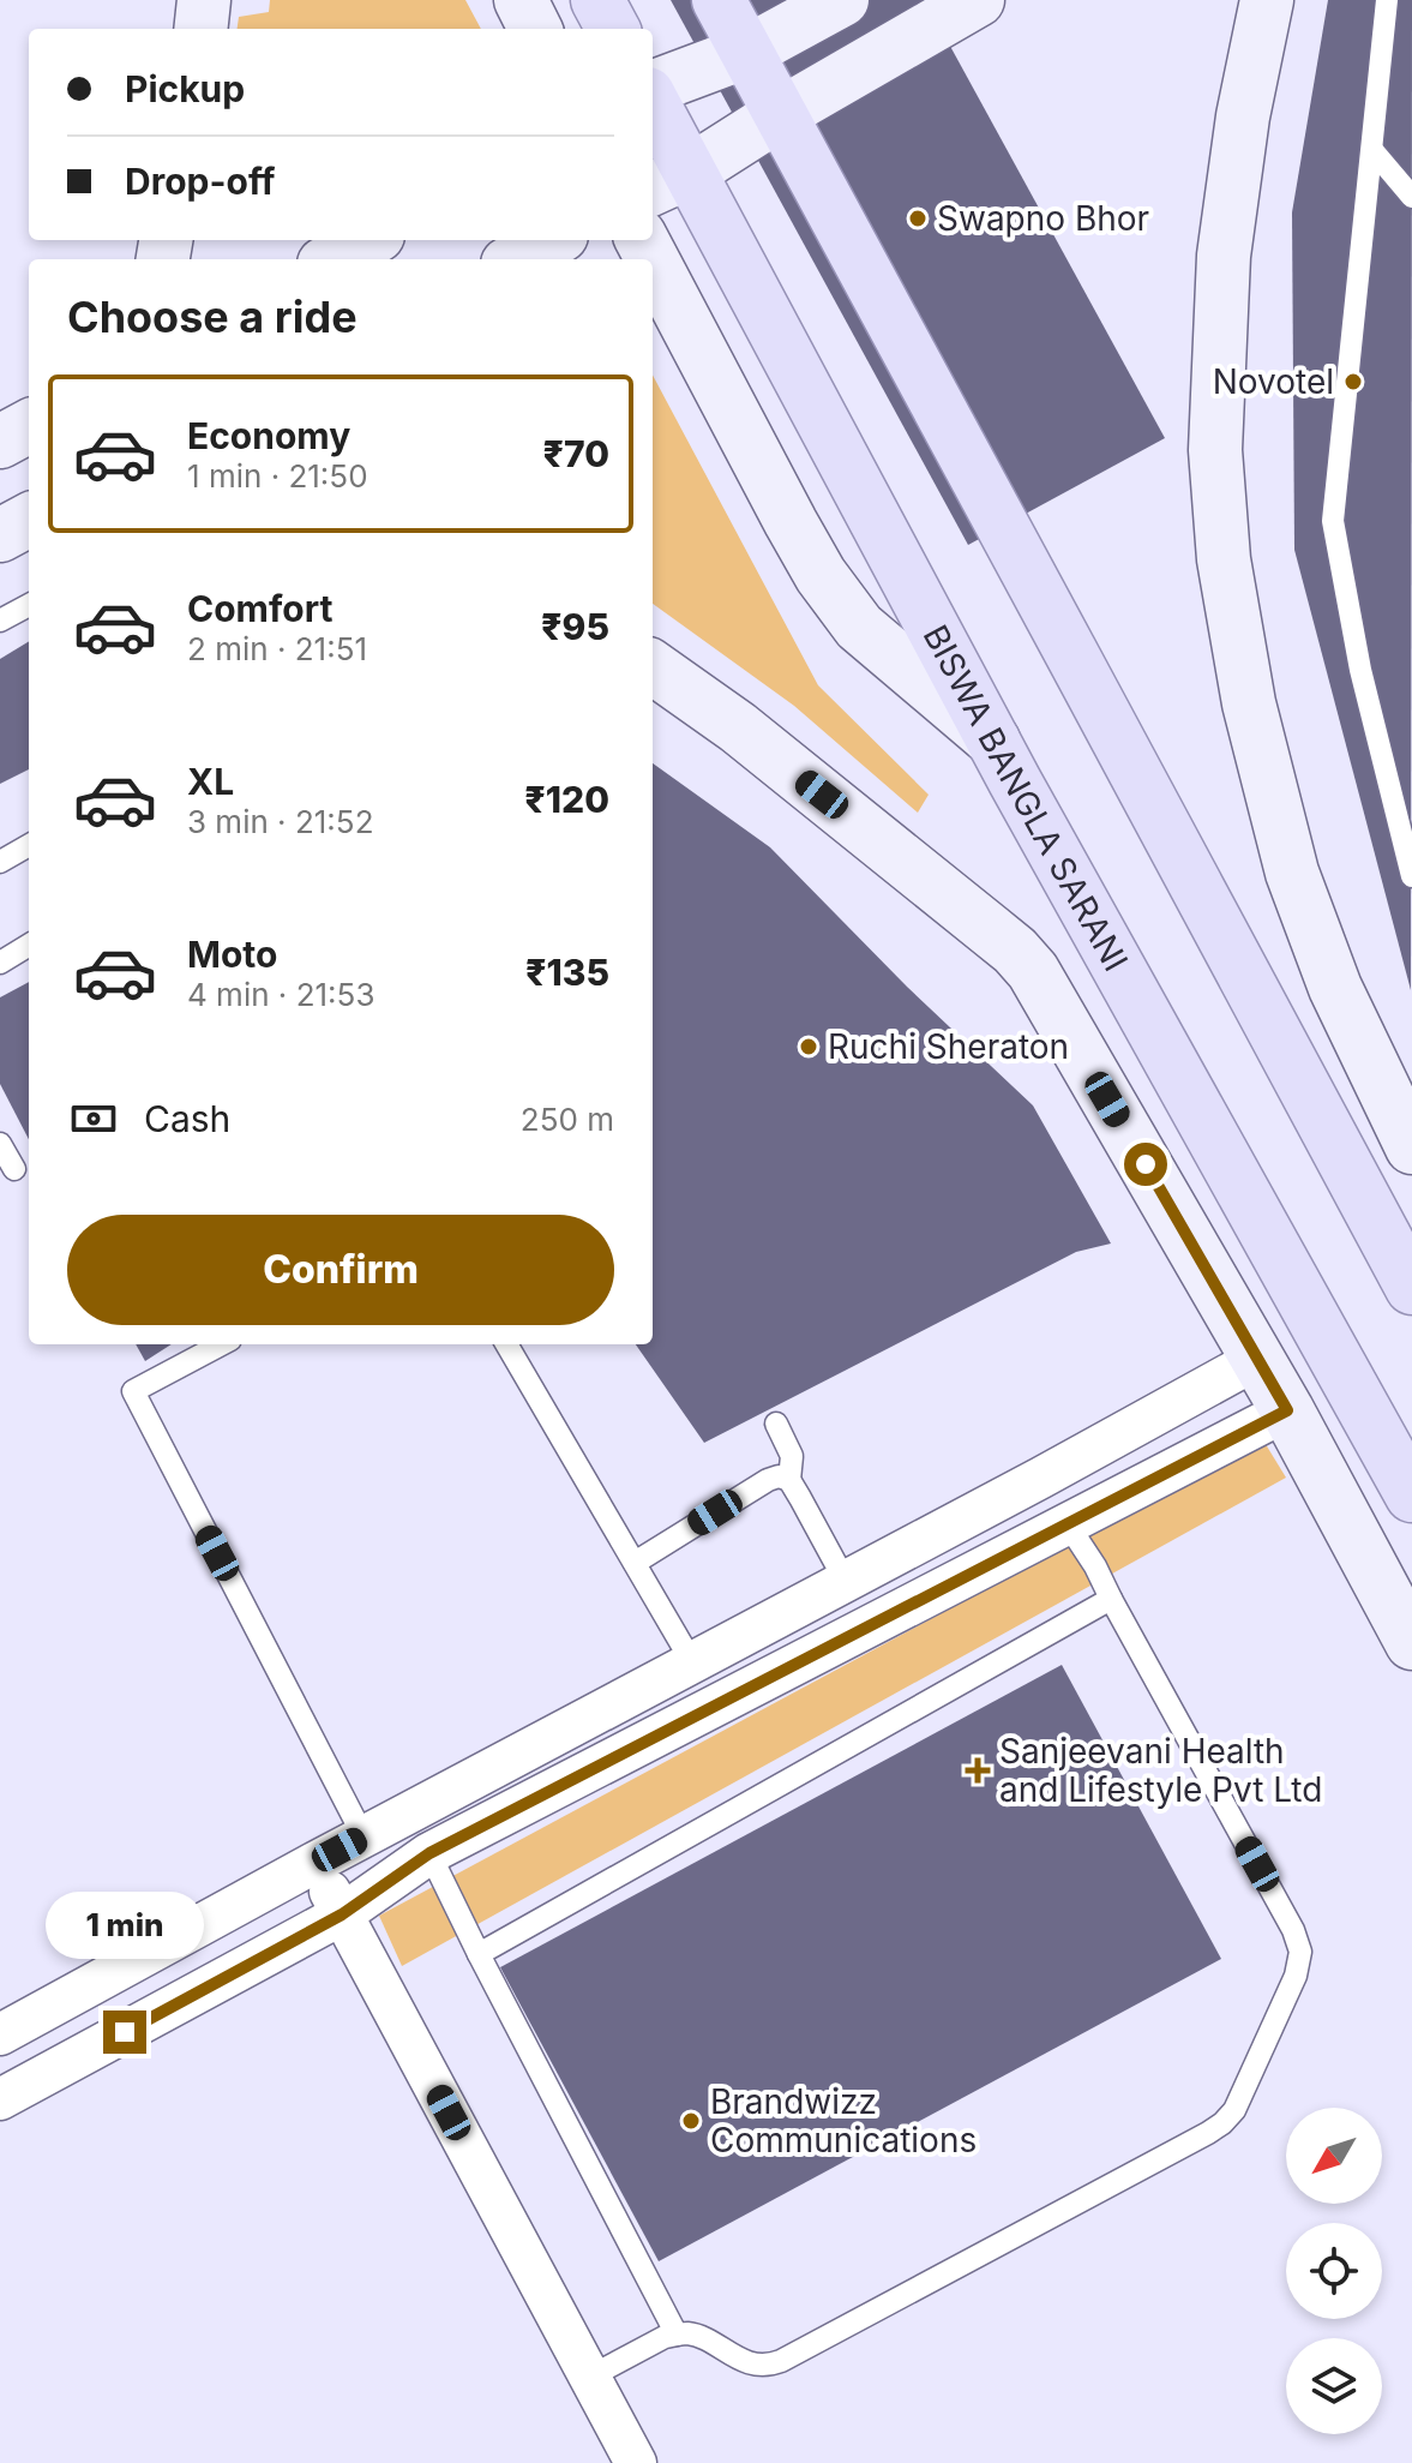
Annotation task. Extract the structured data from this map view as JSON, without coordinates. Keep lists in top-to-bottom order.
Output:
{
  "streets": {
    "main road": ["BISWA BANGLA SARANI"]
  },
  "places": {
    "other": [
      "Swapno Bhor",
      "Novotel",
      "Ruchi Sheraton",
      "Brandwizz Communications"
    ],
    "health": ["Sanjeevani Health and Lifestyle Pvt Ltd"]
  },
  "north": "bottom left",
  "page": {
    "banner": ["Pickup", "Drop-off"],
    "heading": "Choose a ride",
    "list": [
      {
        "name": "Economy",
        "note": "1 min · 21:50",
        "value": "₹70"
      },
      {
        "name": "Comfort",
        "note": "2 min · 21:51",
        "value": "₹95"
      },
      {
        "name": "XL",
        "note": "3 min · 21:52",
        "value": "₹120"
      },
      {
        "name": "Moto",
        "note": "4 min · 21:53",
        "value": "₹135"
      }
    ],
    "pay": ["Cash", "250 m"],
    "buttons": "Confirm",
    "bubble": "1 min"
  }
}
